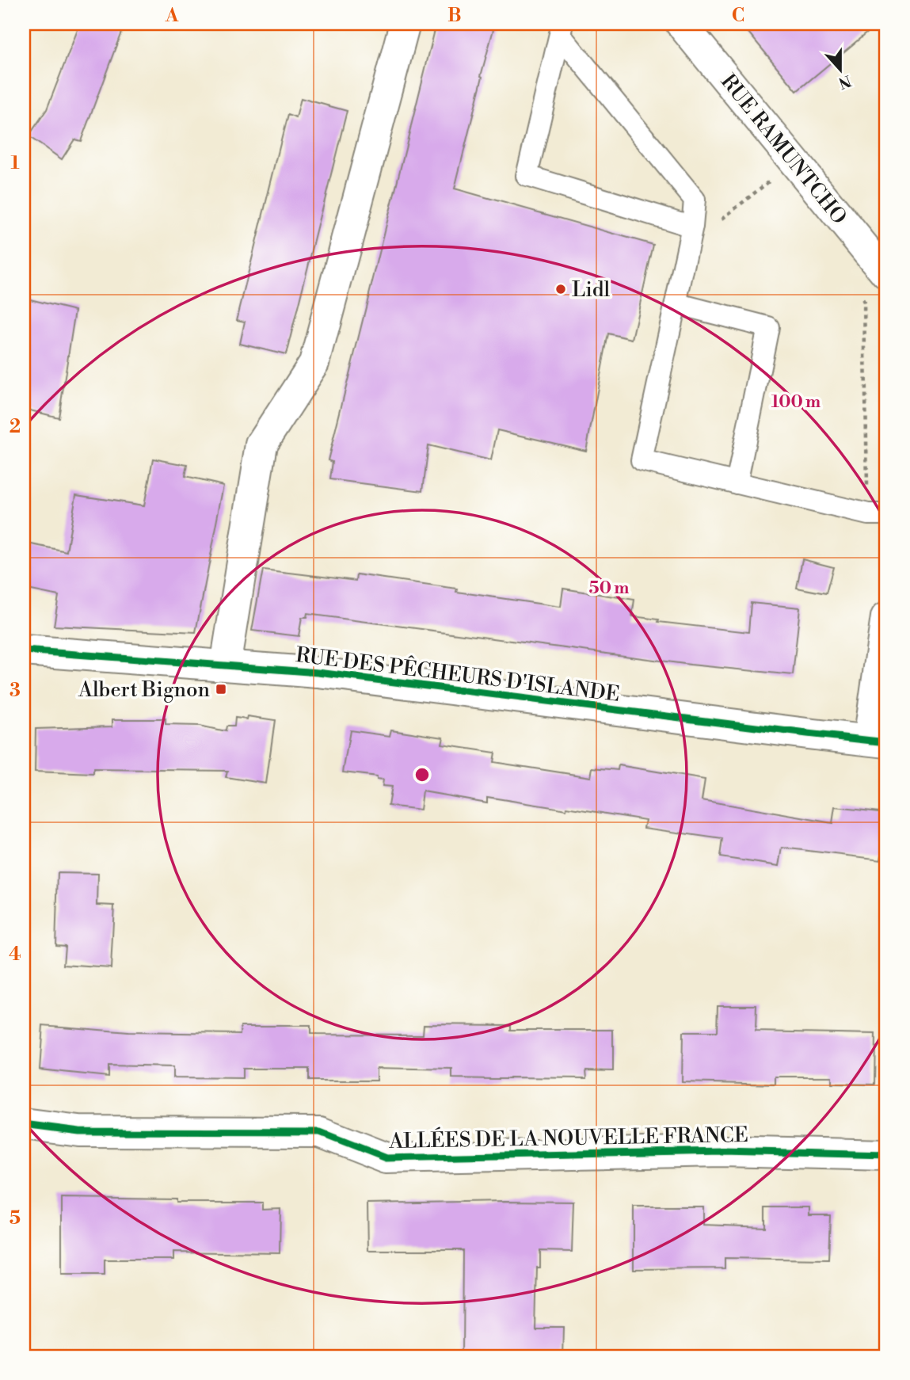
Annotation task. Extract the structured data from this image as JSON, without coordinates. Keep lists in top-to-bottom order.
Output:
{
  "streets": {
    "street": ["RUE RAMUNTCHO", "RUE DES PÊCHEURS D'ISLANDE", "ALLÉES DE LA NOUVELLE FRANCE"]
  },
  "places": {
    "other": ["Lidl"],
    "transit": ["Albert Bignon"]
  },
  "north": "bottom",
  "grid": {
    "columns": ["A", "B", "C"],
    "rows": [
      "1",
      "2",
      "3",
      "4",
      "5"
    ]
  },
  "rings": ["100 m", "50 m"]
}
